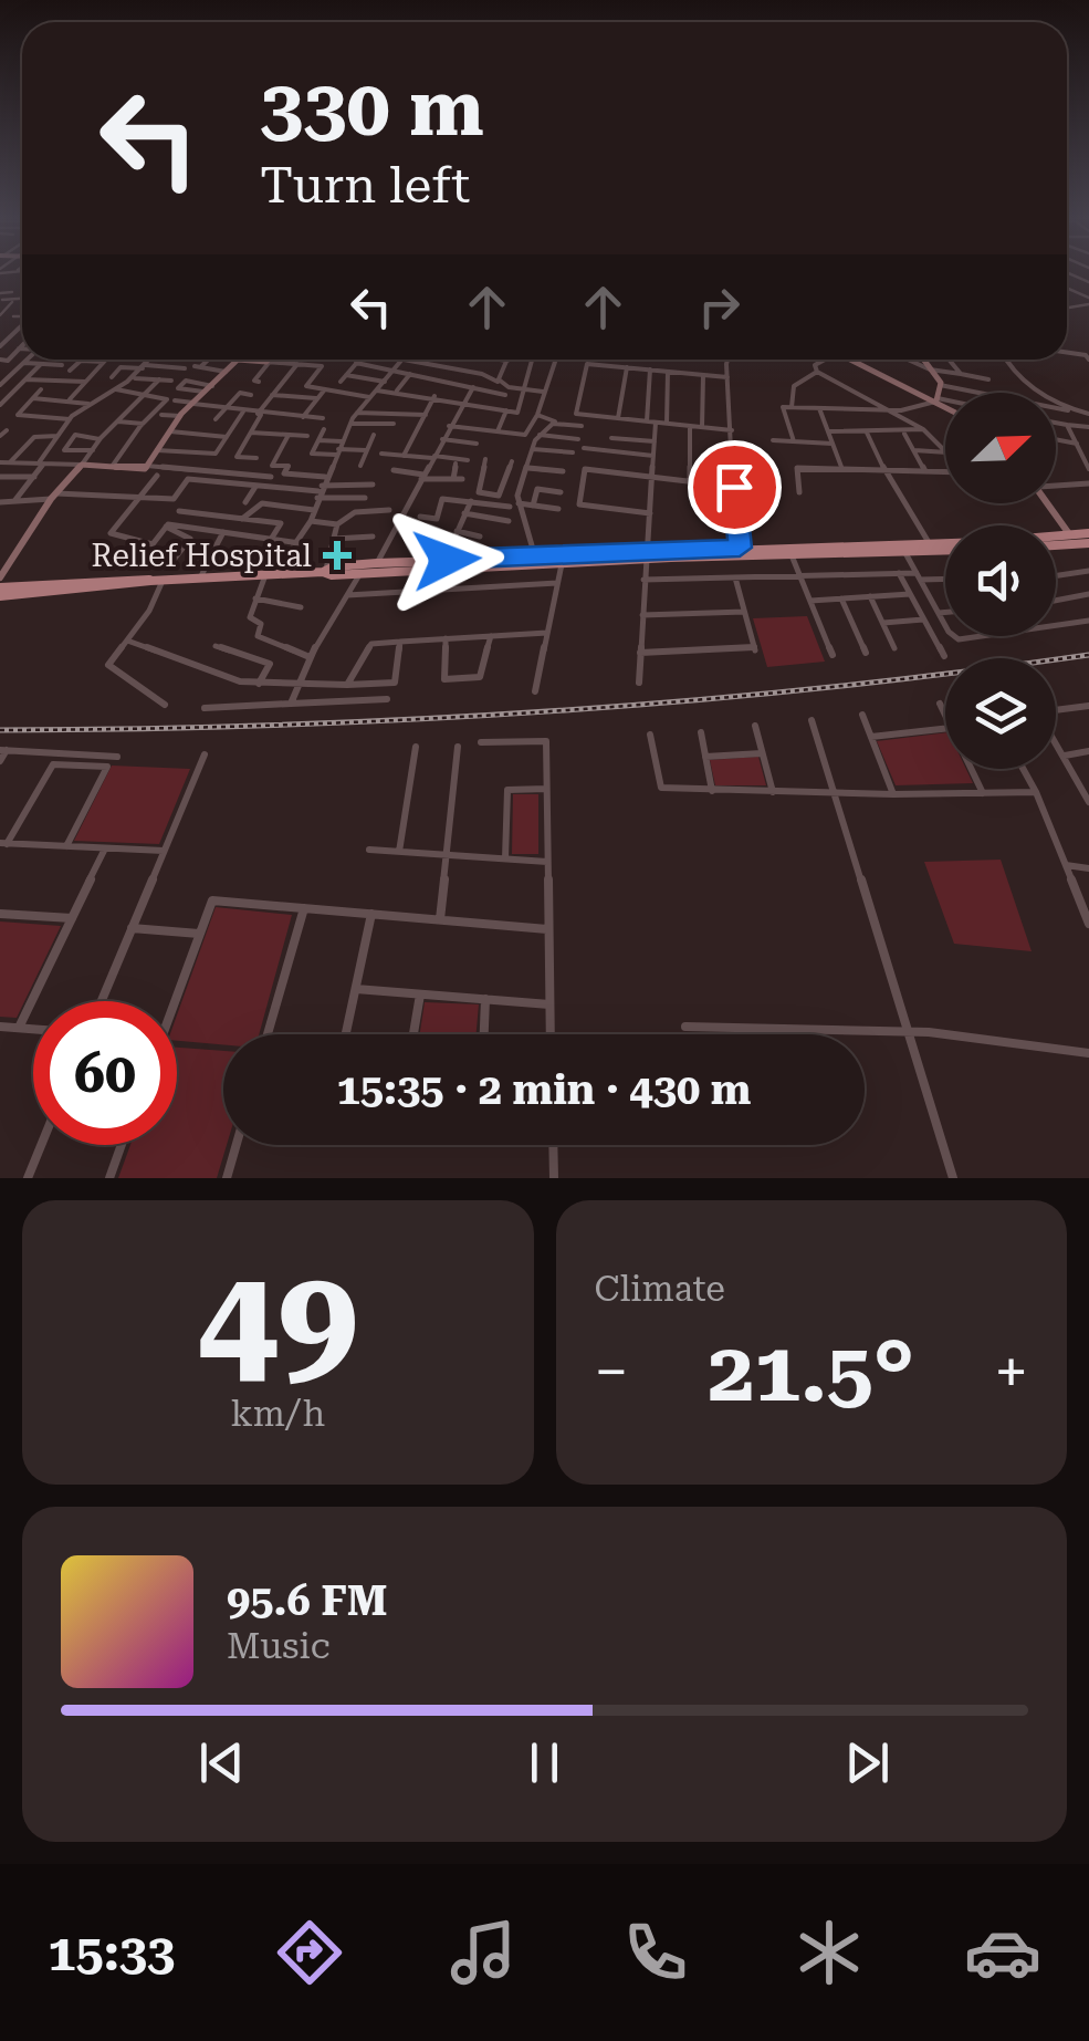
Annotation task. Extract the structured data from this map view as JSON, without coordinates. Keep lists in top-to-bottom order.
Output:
{
  "places": {
    "health": ["Relief Hospital"]
  },
  "north": "top right",
  "page": {
    "turn": ["330 m", "Turn left"],
    "limit": "60",
    "trip": "15:35 · 2 min · 430 m",
    "tile": [
      ["49", "km/h"],
      "Climate"
    ],
    "heat": ["−", "21.5°", "+"],
    "song": ["95.6 FM", "Music"],
    "tabs": "15:33"
  }
}
